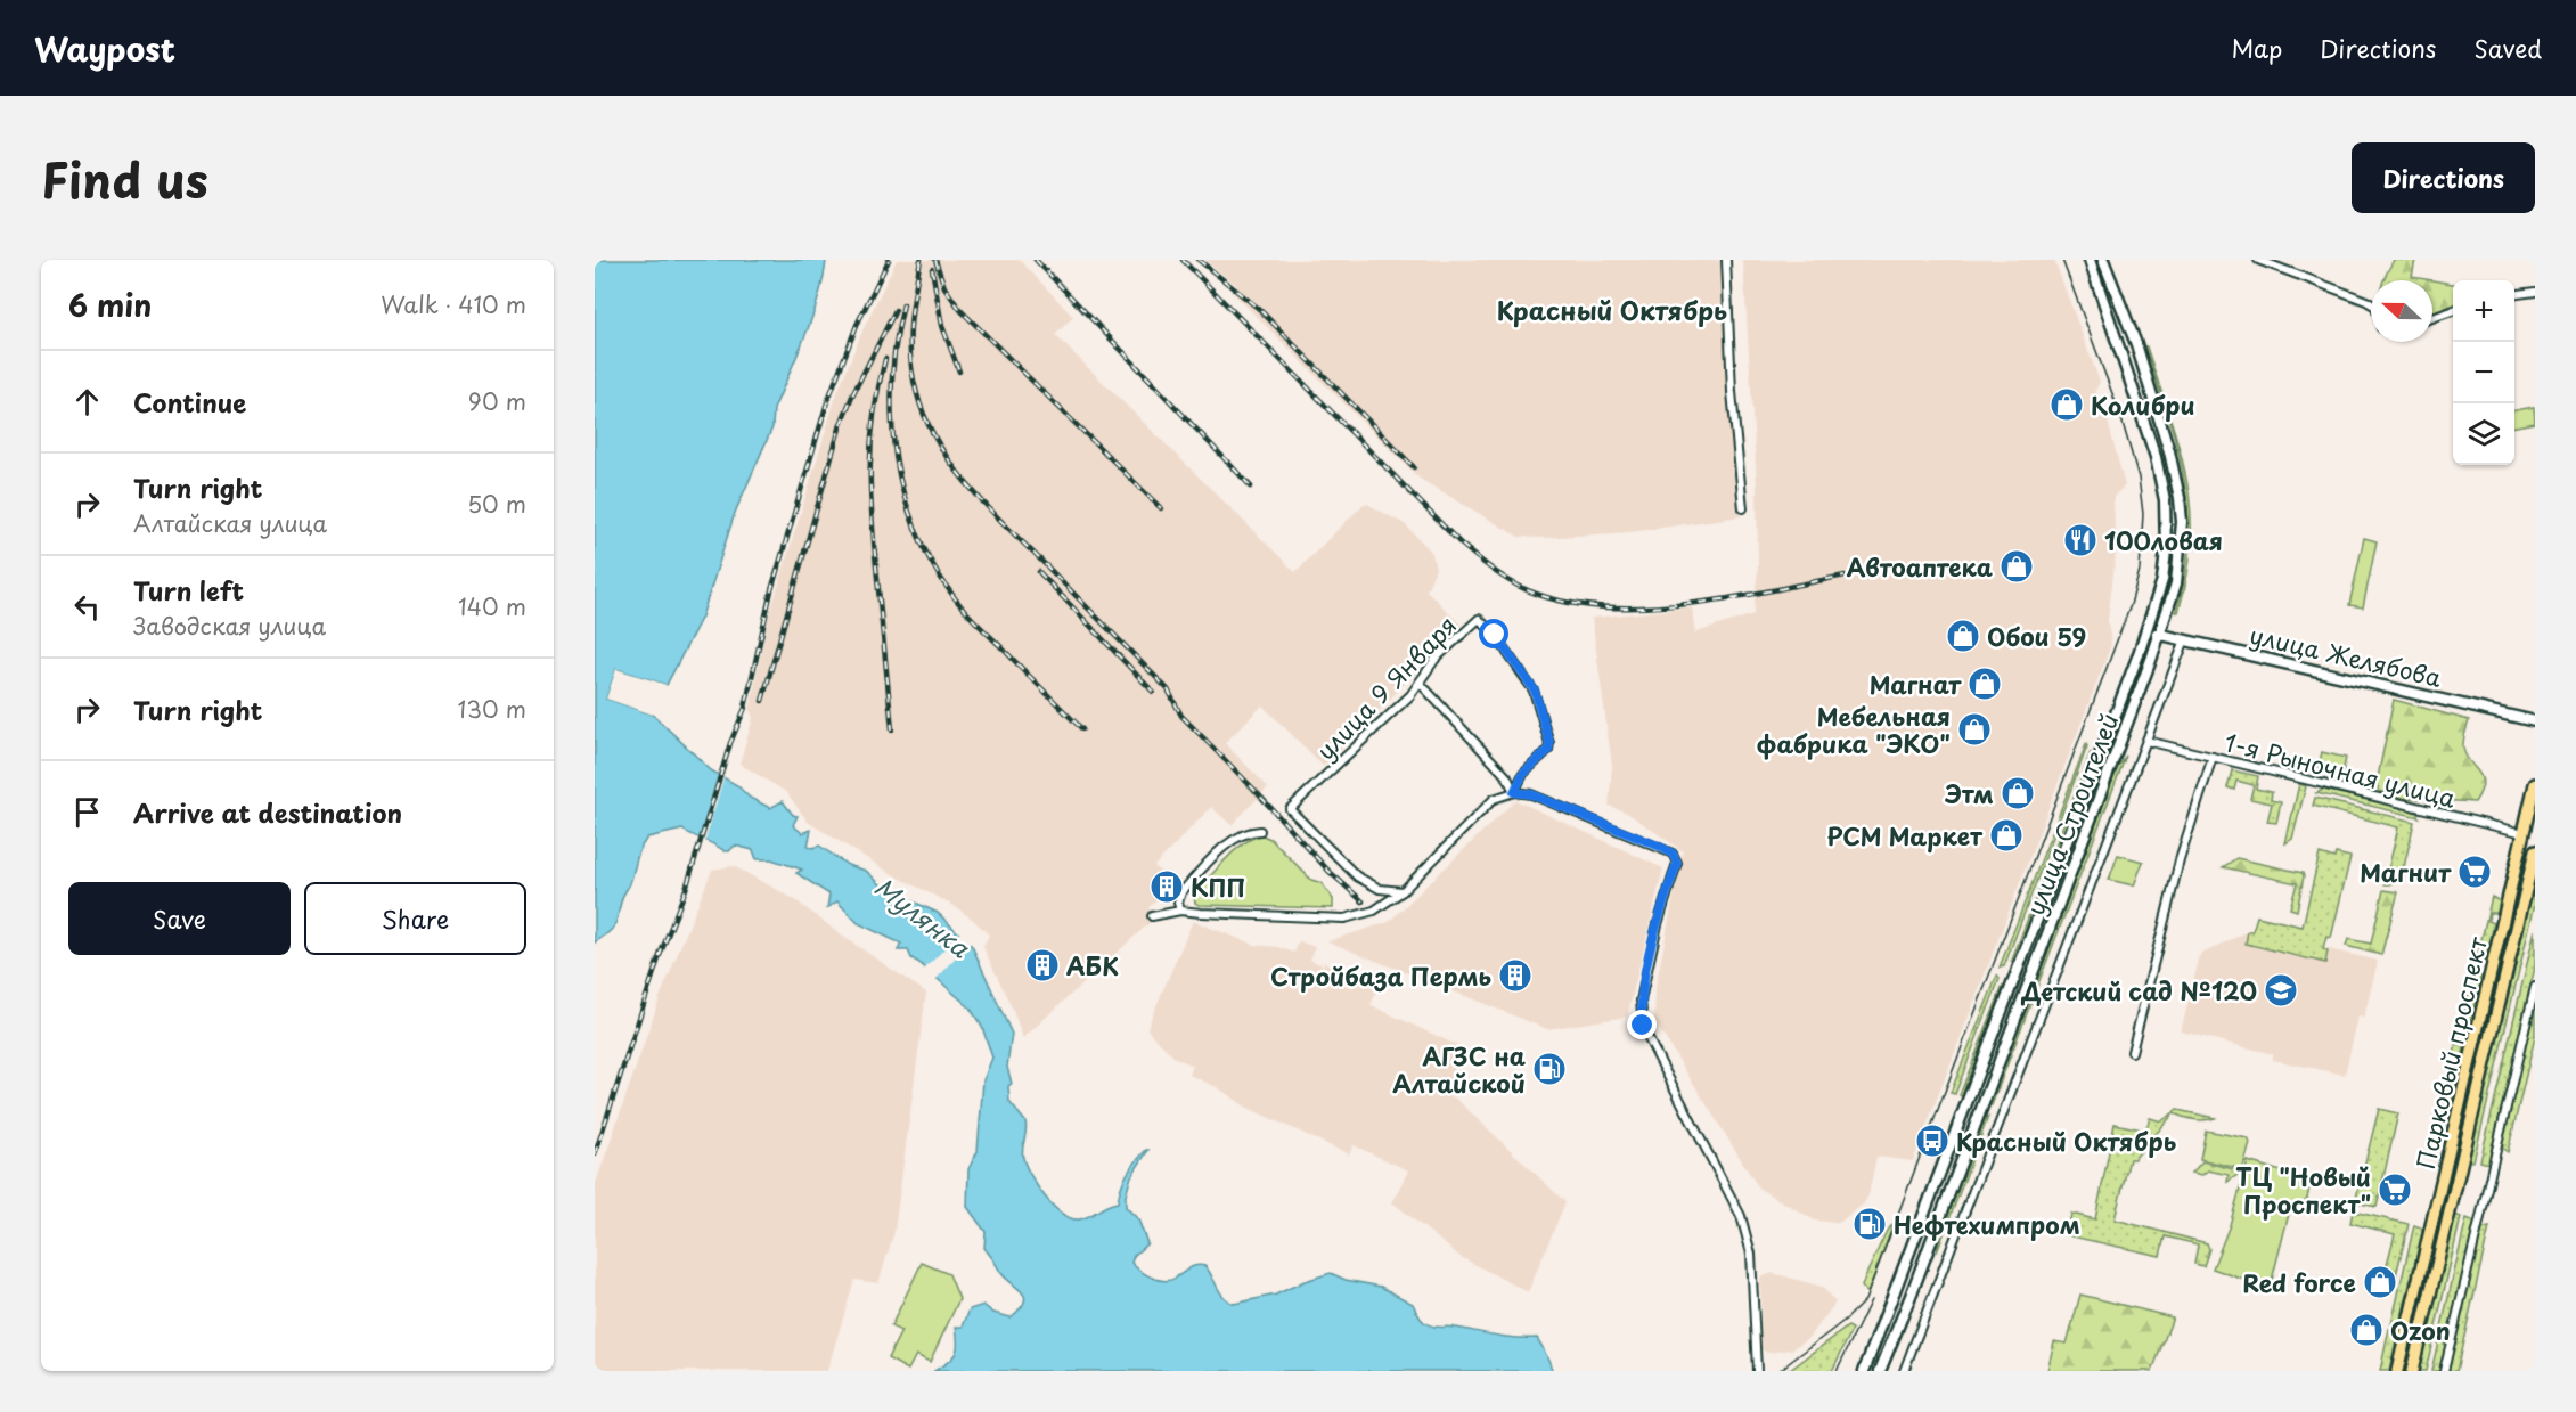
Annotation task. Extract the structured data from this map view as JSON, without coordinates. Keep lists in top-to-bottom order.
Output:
{
  "streets": {
    "main road": ["улица Желябова", "улица Строителей", "Парковый проспект"],
    "street": ["улица 9 Января", "1-я Рыночная улица"]
  },
  "crossings": [
    ["улица Желябова", "улица Строителей"],
    ["1-я Рыночная улица", "Парковый проспект"]
  ],
  "districts": ["Красный Октябрь"],
  "water": ["Мулянка"],
  "places": {
    "shop": [
      "Колибри",
      "Автоаптека",
      "Обои 59",
      "Магнат",
      "Мебельная фабрика \"ЭКО\"",
      "Этм",
      "РСМ Маркет",
      "Red force",
      "Ozon"
    ],
    "restaurant": ["100ловая"],
    "supermarket": ["Магнит", "ТЦ \"Новый Проспект\""],
    "building": ["КПП", "АБК", "Стройбаза Пермь"],
    "school or university": ["Детский сад №120"],
    "fuel station": ["АГЗС на Алтайской", "Нефтехимпром"],
    "bus stop": ["Красный Октябрь"]
  },
  "north": "left",
  "page": {
    "header": "Waypost",
    "nav": ["Map", "Directions", "Saved"],
    "title": "Find us",
    "buttons": [
      "Directions",
      ["Save", "Share"]
    ],
    "heading": ["6 min", "Walk · 410 m"],
    "map_buttons": ["+", "−"],
    "list": [
      ["Continue", "90 m"],
      ["Turn right", "Алтайская улица", "50 m"],
      ["Turn left", "Заводская улица", "140 m"],
      ["Turn right", "130 m"],
      "Arrive at destination"
    ]
  }
}
